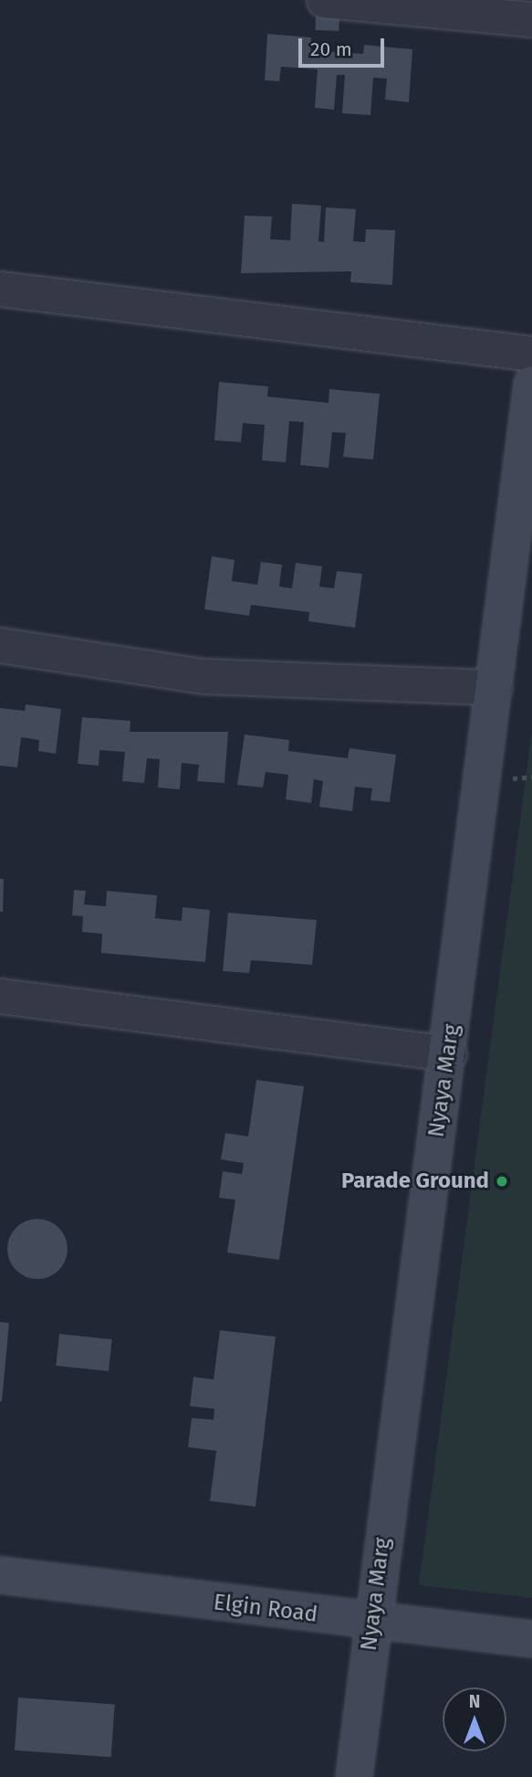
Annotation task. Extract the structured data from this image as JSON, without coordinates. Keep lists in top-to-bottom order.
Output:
{
  "streets": {
    "street": ["Nyaya Marg", "Elgin Road"]
  },
  "crossings": [
    ["Nyaya Marg", "Elgin Road"]
  ],
  "places": ["Parade Ground"],
  "scale_bar": "20 m",
  "north": "top"
}
